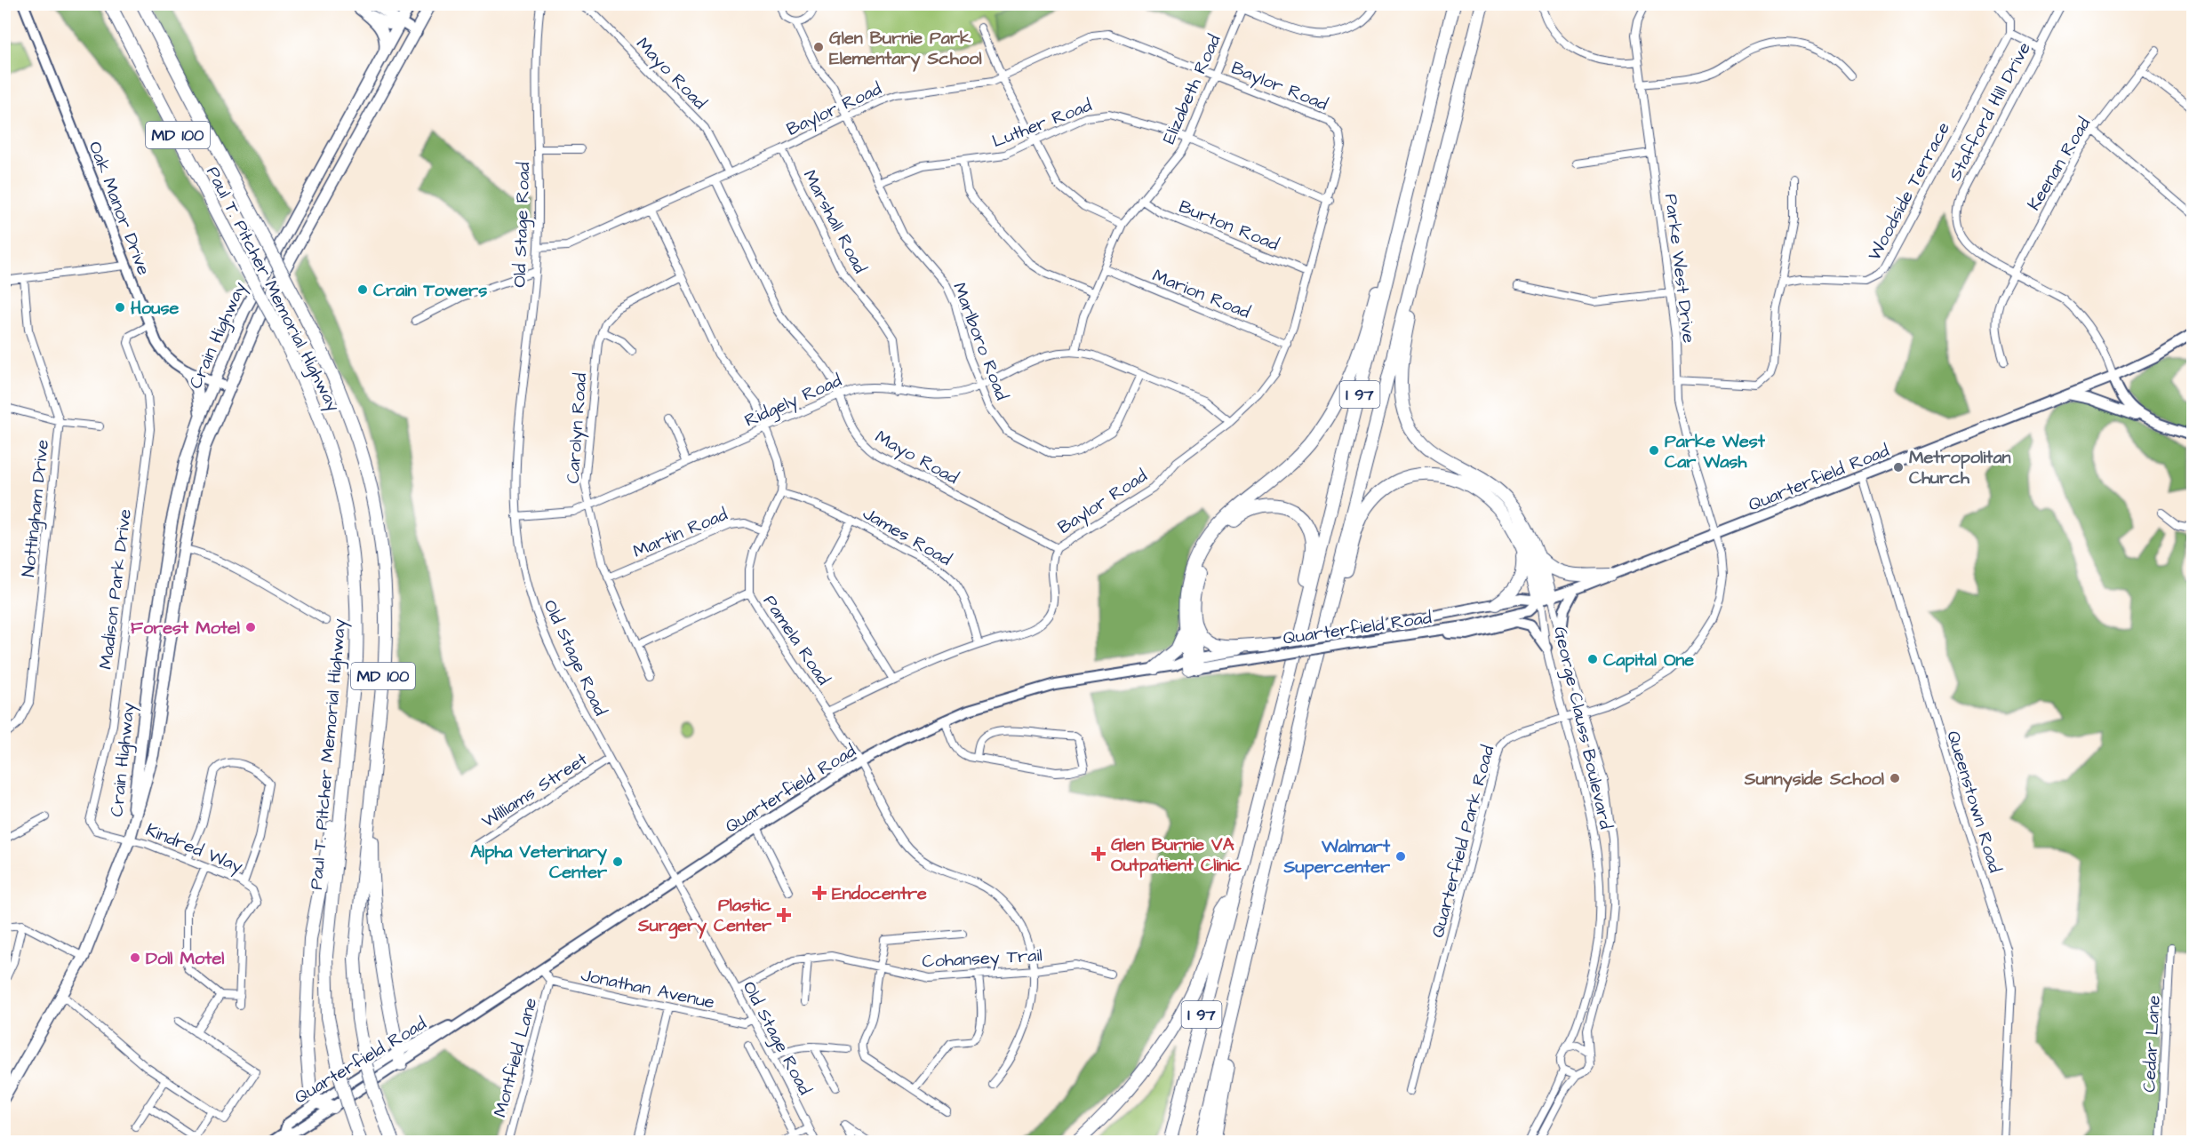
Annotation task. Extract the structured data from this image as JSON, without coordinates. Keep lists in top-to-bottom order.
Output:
{
  "streets": {
    "highway": ["MD 100", "Paul T. Pitcher Memorial Highway", "I 97"],
    "main road": ["Oak Manor Drive", "Crain Highway", "Quarterfield Road"],
    "street": [
      "Mayo Road",
      "Baylor Road",
      "Elizabeth Road",
      "Stafford Hill Drive",
      "Luther Road",
      "Keenan Road",
      "Woodside Terrace",
      "Marshall Road",
      "Old Stage Road",
      "Burton Road",
      "Parke West Drive",
      "Marion Road",
      "Marlboro Road",
      "Ridgely Road",
      "Carolyn Road",
      "Nottingham Drive",
      "Martin Road",
      "James Road",
      "Madison Park Drive",
      "Pamela Road",
      "George Clauss Boulevard",
      "Williams Street",
      "Queenstown Road",
      "Quarterfield Park Road",
      "Kindred Way",
      "Cohansey Trail",
      "Jonathan Avenue",
      "Cedar Lane",
      "Montfield Lane"
    ]
  },
  "crossings": [
    ["Mayo Road", "Baylor Road"],
    ["Mayo Road", "Ridgely Road"],
    ["Baylor Road", "Elizabeth Road"],
    ["Baylor Road", "Luther Road"],
    ["Baylor Road", "Marshall Road"],
    ["Baylor Road", "Old Stage Road"],
    ["Baylor Road", "Burton Road"],
    ["Baylor Road", "Marion Road"],
    ["Baylor Road", "Marlboro Road"],
    ["Baylor Road", "Ridgely Road"],
    ["Baylor Road", "James Road"],
    ["Baylor Road", "Pamela Road"],
    ["Elizabeth Road", "Luther Road"],
    ["Elizabeth Road", "Burton Road"],
    ["Elizabeth Road", "Marion Road"],
    ["Elizabeth Road", "Ridgely Road"],
    ["Stafford Hill Drive", "Keenan Road"],
    ["Luther Road", "Marlboro Road"],
    ["Oak Manor Drive", "Crain Highway"],
    ["Oak Manor Drive", "Madison Park Drive"],
    ["Marshall Road", "Ridgely Road"],
    ["Old Stage Road", "Ridgely Road"],
    ["Old Stage Road", "Quarterfield Road"],
    ["Old Stage Road", "Williams Street"],
    ["Old Stage Road", "Cohansey Trail"],
    ["Old Stage Road", "Jonathan Avenue"],
    ["Parke West Drive", "Quarterfield Road"],
    ["Parke West Drive", "Quarterfield Park Road"],
    ["Crain Highway", "Madison Park Drive"],
    ["Crain Highway", "Kindred Way"],
    ["Marlboro Road", "Ridgely Road"],
    ["Ridgely Road", "Carolyn Road"],
    ["Ridgely Road", "Pamela Road"],
    ["Carolyn Road", "Martin Road"],
    ["Carolyn Road", "Pamela Road"],
    ["Quarterfield Road", "Pamela Road"],
    ["Quarterfield Road", "George Clauss Boulevard"],
    ["Quarterfield Road", "Queenstown Road"],
    ["Quarterfield Road", "Quarterfield Park Road"],
    ["Martin Road", "Pamela Road"],
    ["James Road", "Pamela Road"],
    ["Madison Park Drive", "Kindred Way"],
    ["Pamela Road", "Cohansey Trail"],
    ["George Clauss Boulevard", "Quarterfield Park Road"],
    ["Jonathan Avenue", "Montfield Lane"]
  ],
  "places": {
    "other": [
      "Glen Burnie Park Elementary School",
      "Crain Towers",
      "House",
      "Parke West Car Wash",
      "Metropolitan Church",
      "Forest Motel",
      "Capital One",
      "Sunnyside School",
      "Walmart Supercenter",
      "Alpha Veterinary Center",
      "Doll Motel"
    ],
    "health": ["Glen Burnie VA Outpatient Clinic", "Endocentre", "Plastic Surgery Center"]
  }
}
